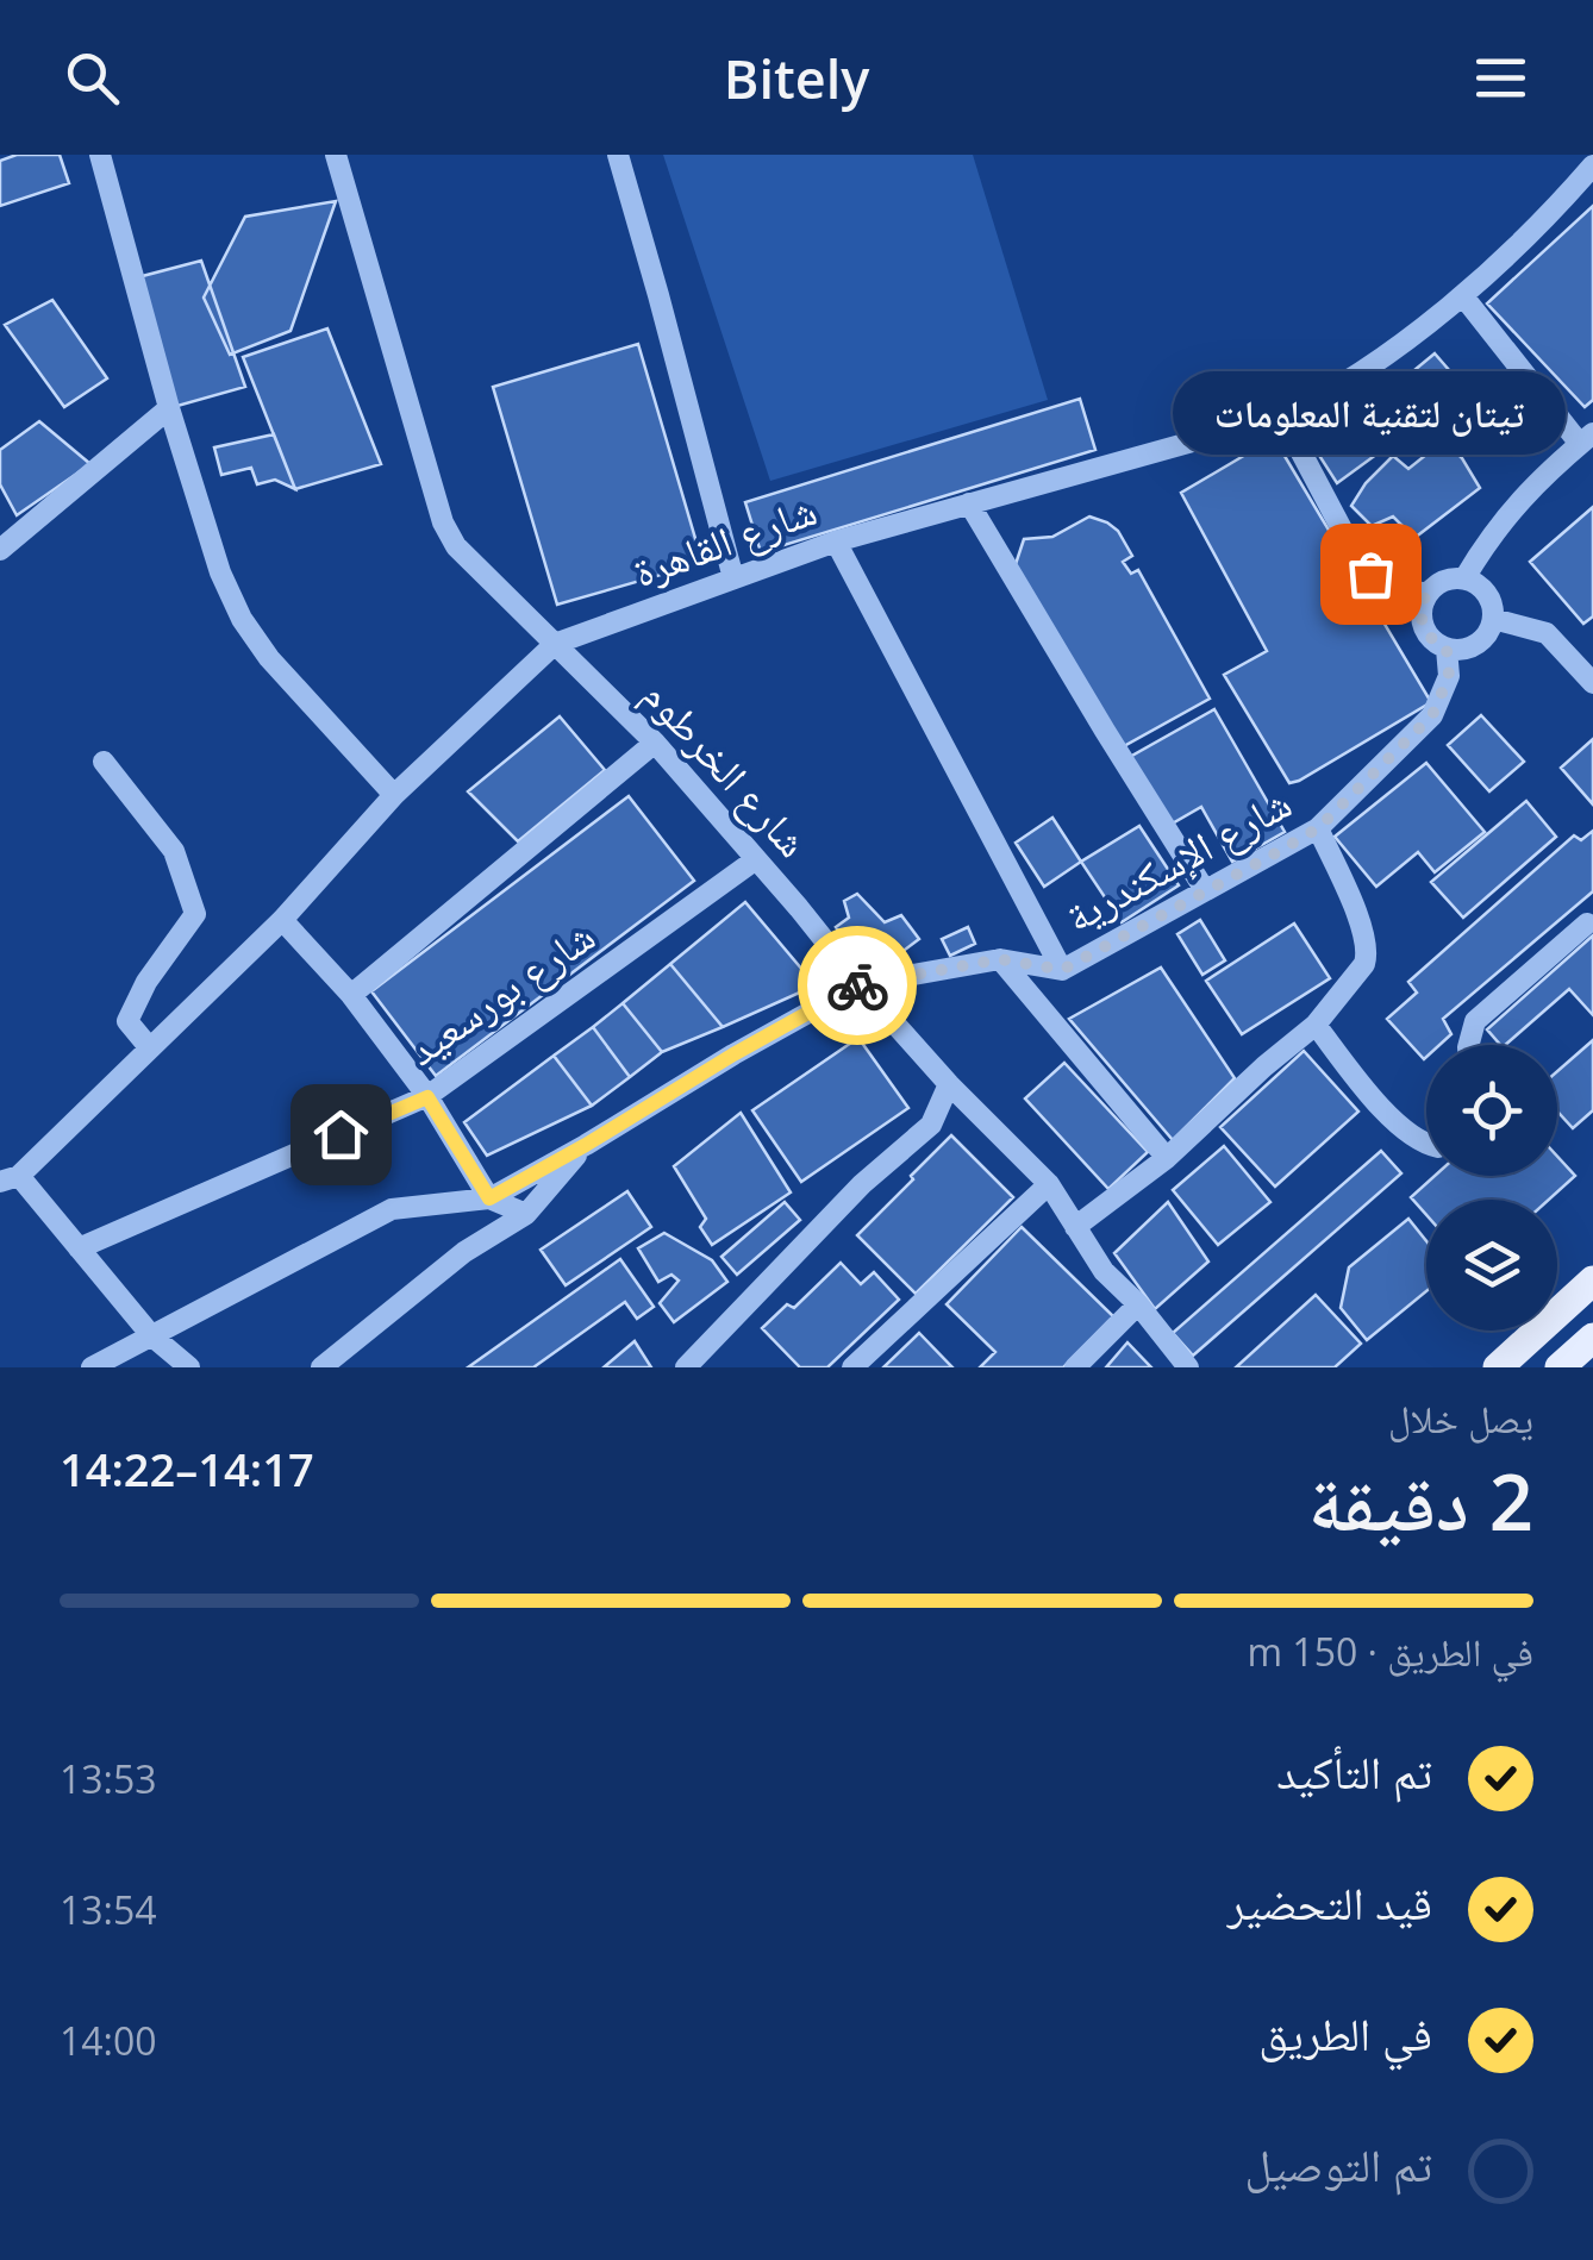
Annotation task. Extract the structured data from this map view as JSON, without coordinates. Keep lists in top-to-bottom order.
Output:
{
  "streets": {
    "street": [
      "شارع القاهرة",
      "شارع الخرطوم",
      "شارع الإسكندرية",
      "شارع بورسعيد"
    ]
  },
  "crossings": [
    ["شارع القاهرة", "شارع الخرطوم"],
    ["شارع الخرطوم", "شارع الإسكندرية"],
    ["شارع الخرطوم", "شارع بورسعيد"]
  ],
  "places": ["تيتان لتقنية المعلومات"],
  "page": {
    "header": "Bitely",
    "bubble": "تيتان لتقنية المعلومات",
    "heading": ["2 دقيقة", "يصل خلال", "14:17–14:22"],
    "bar": "في الطريق · 150 m",
    "list": [
      ["تم التأكيد", "13:53"],
      ["قيد التحضير", "13:54"],
      ["في الطريق", "14:00"],
      "تم التوصيل"
    ]
  }
}
